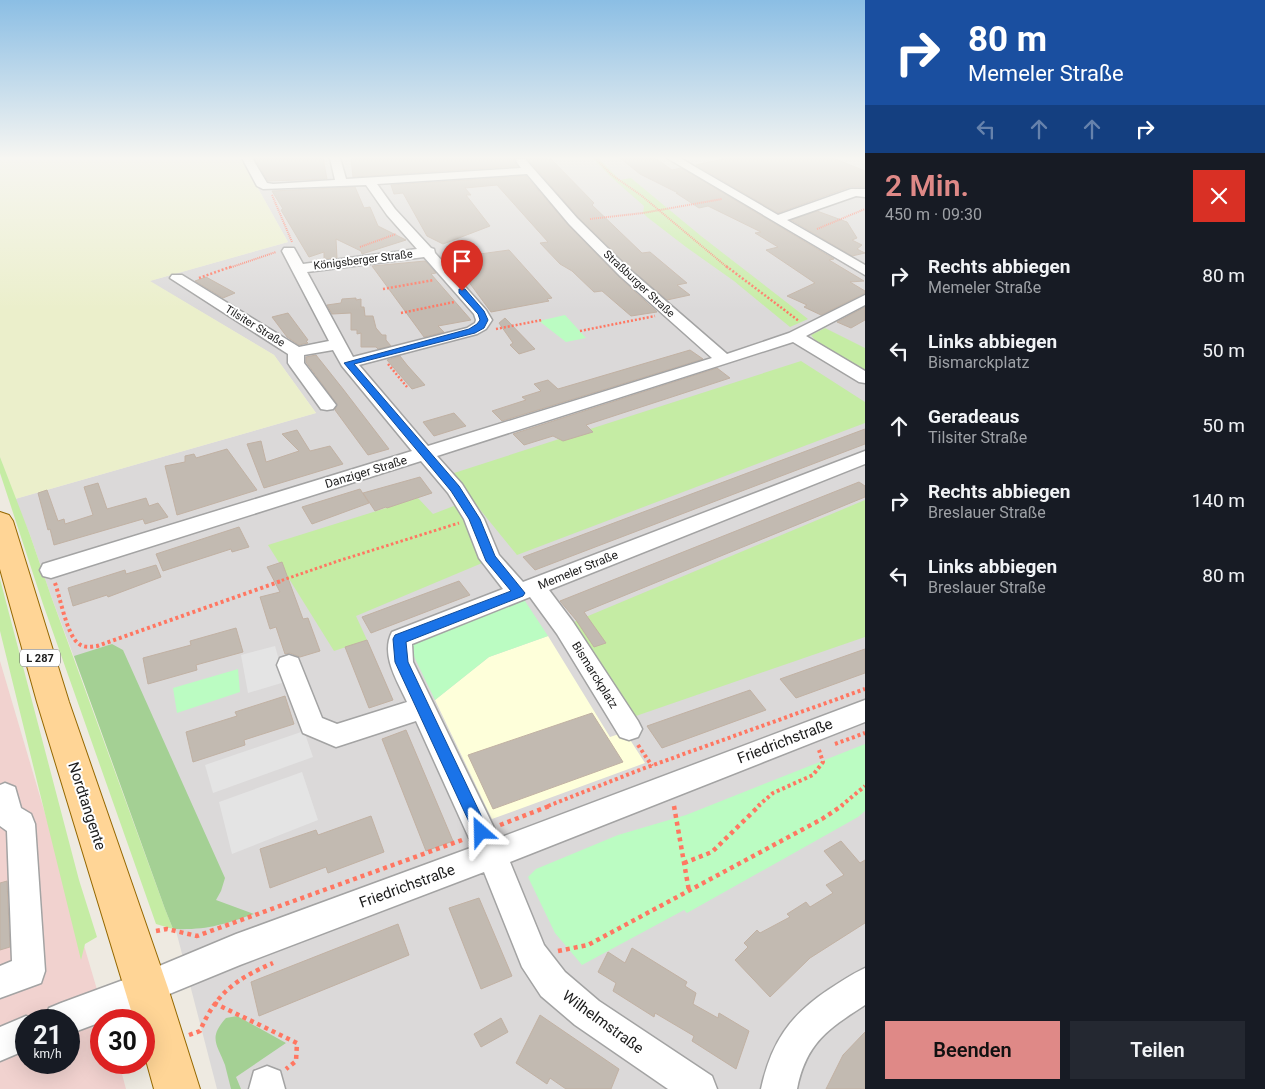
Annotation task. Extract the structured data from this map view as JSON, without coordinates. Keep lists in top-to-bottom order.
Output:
{
  "streets": {
    "main road": ["L 287", "Nordtangente"],
    "street": [
      "Königsberger Straße",
      "Straßburger Straße",
      "Tilsiter Straße",
      "Danziger Straße",
      "Memeler Straße",
      "Bismarckplatz",
      "Friedrichstraße",
      "Wilhelmstraße"
    ]
  },
  "crossings": [
    ["Straßburger Straße", "Danziger Straße"],
    ["Memeler Straße", "Bismarckplatz"],
    ["Memeler Straße", "Friedrichstraße"],
    ["Memeler Straße", "Wilhelmstraße"],
    ["Friedrichstraße", "Nordtangente"],
    ["Friedrichstraße", "Wilhelmstraße"]
  ],
  "page": {
    "turn": ["80 m", "Memeler Straße"],
    "heading": ["2 Min.", "450 m · 09:30"],
    "list": [
      {
        "name": "Rechts abbiegen",
        "note": "Memeler Straße",
        "value": "80 m"
      },
      {
        "name": "Links abbiegen",
        "note": "Bismarckplatz",
        "value": "50 m"
      },
      {
        "name": "Geradeaus",
        "note": "Tilsiter Straße",
        "value": "50 m"
      },
      {
        "name": "Rechts abbiegen",
        "note": "Breslauer Straße",
        "value": "140 m"
      },
      {
        "name": "Links abbiegen",
        "note": "Breslauer Straße",
        "value": "80 m"
      }
    ],
    "speed": "21 km/h",
    "limit": "30",
    "buttons": ["Beenden", "Teilen"]
  }
}
